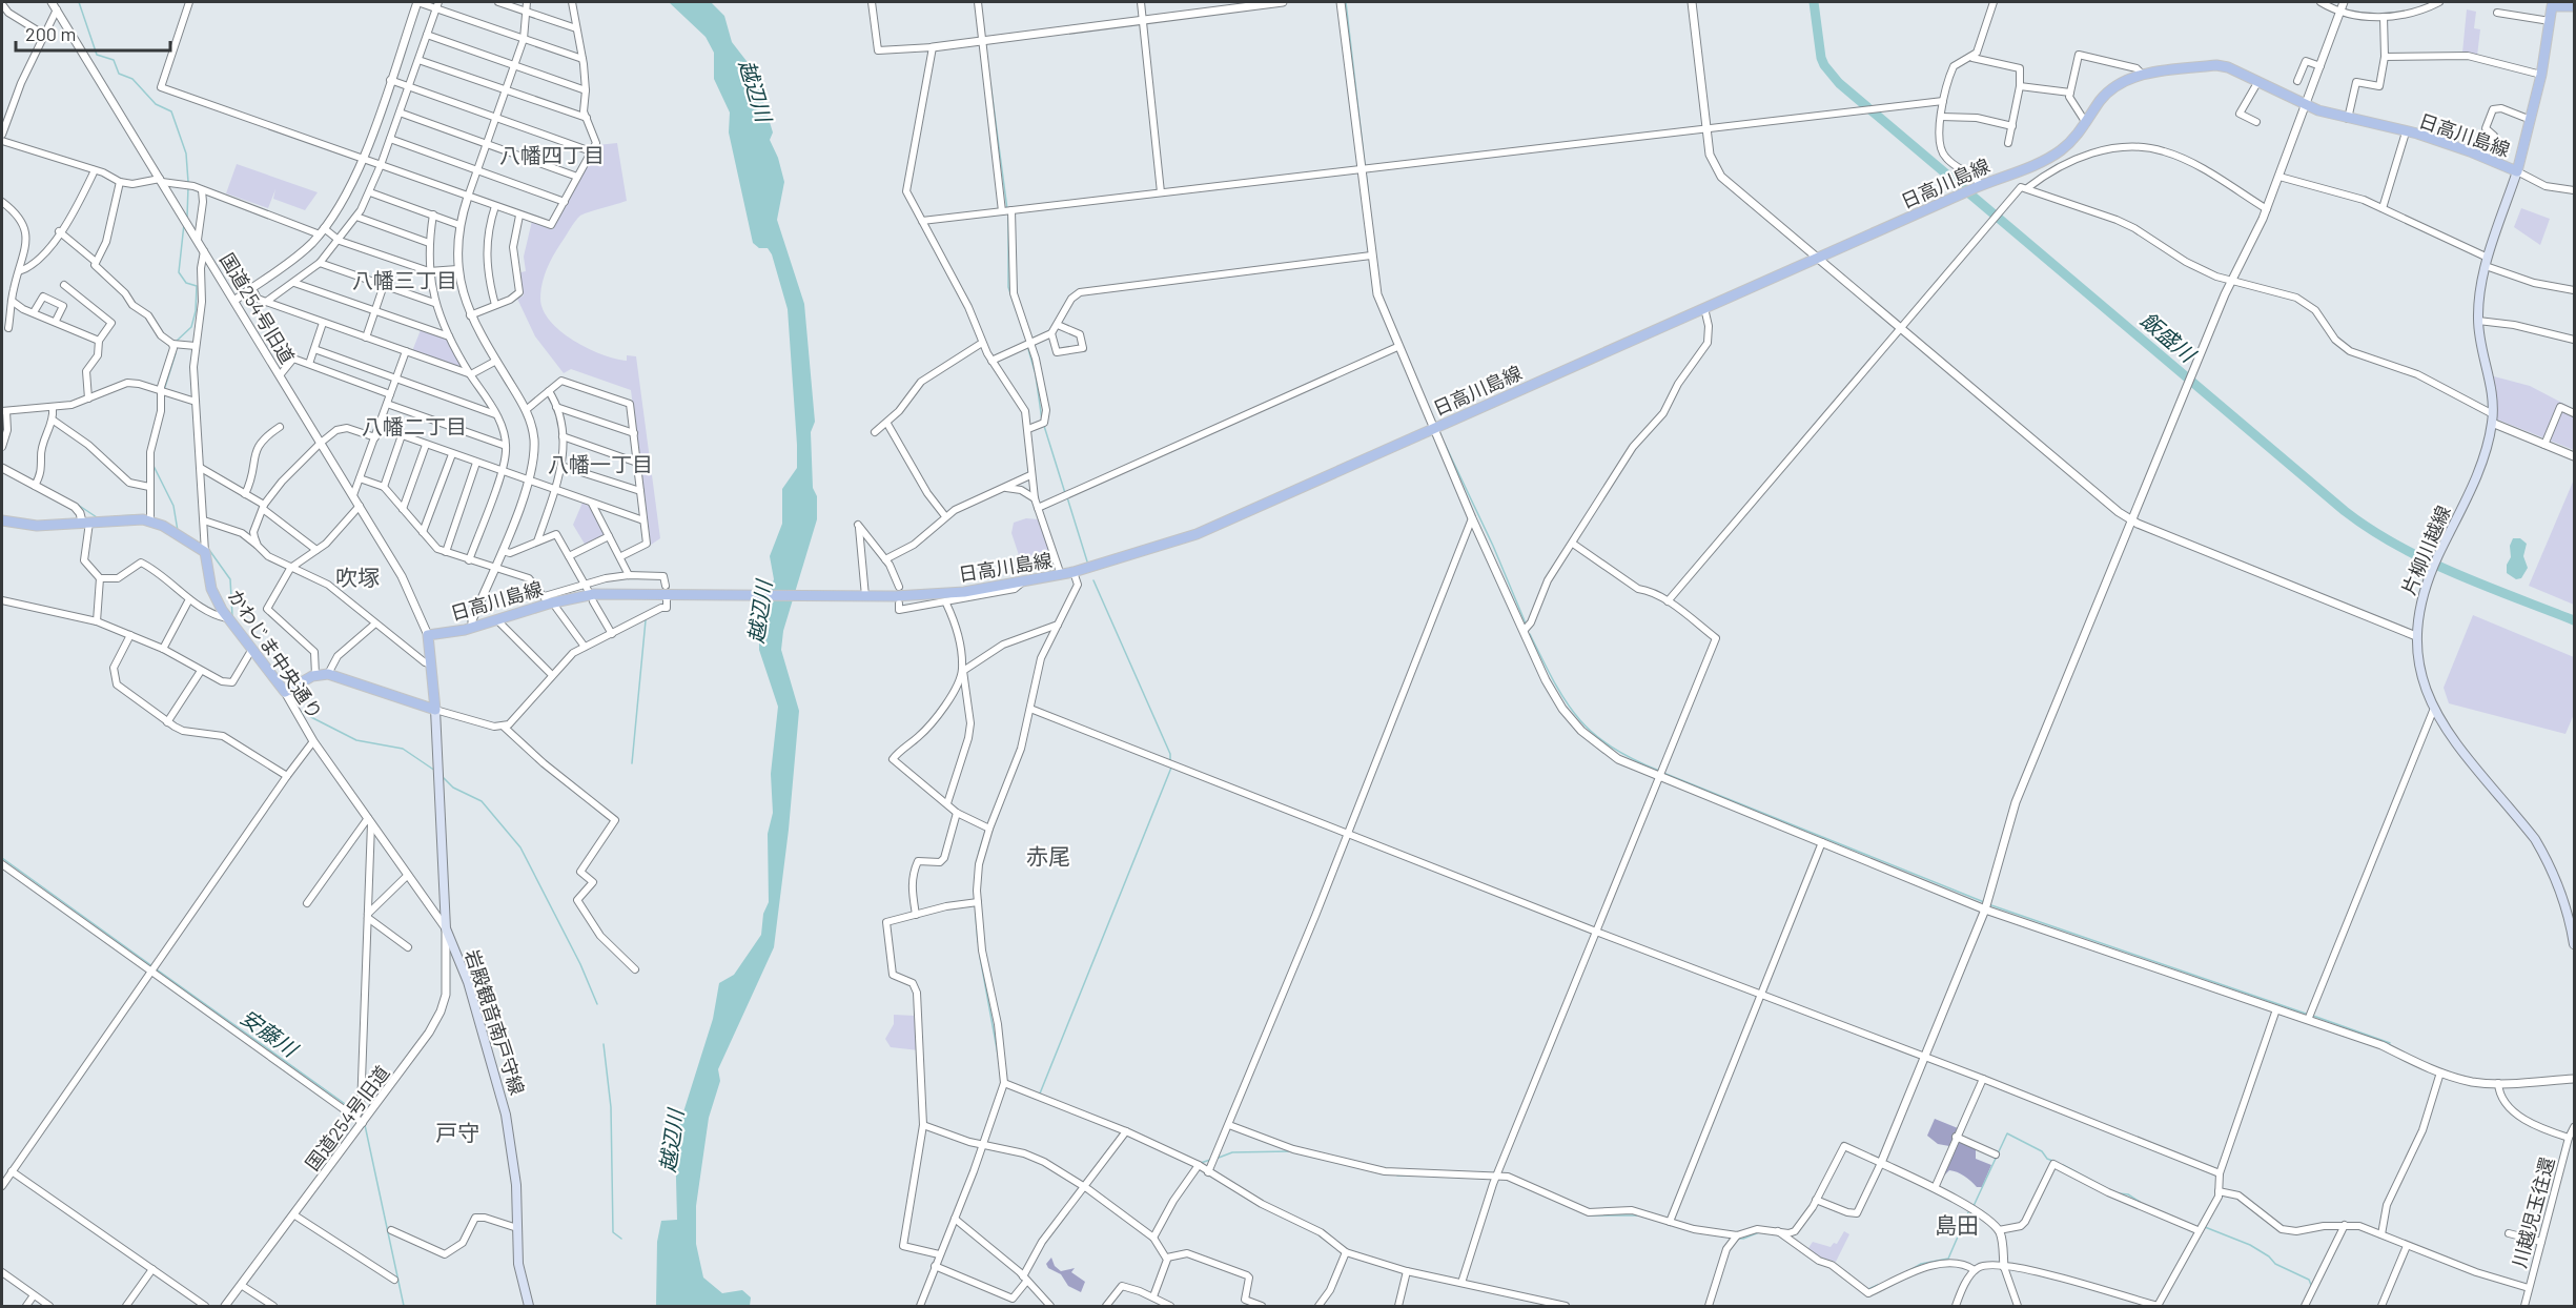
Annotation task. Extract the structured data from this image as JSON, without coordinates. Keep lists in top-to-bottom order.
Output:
{
  "streets": {
    "main road": [
      "日高川島線",
      "片柳川越線",
      "かわじま中央通り",
      "岩殿観音南戸守線"
    ],
    "street": ["国道254号旧道", "川越児玉往還"]
  },
  "crossings": [
    ["日高川島線", "国道254号旧道"],
    ["日高川島線", "片柳川越線"],
    ["国道254号旧道", "かわじま中央通り"],
    ["国道254号旧道", "岩殿観音南戸守線"],
    ["かわじま中央通り", "岩殿観音南戸守線"]
  ],
  "districts": [
    "八幡四丁目",
    "八幡三丁目",
    "八幡二丁目",
    "八幡一丁目",
    "吹塚",
    "赤尾",
    "戸守",
    "島田"
  ],
  "water": ["越辺川", "飯盛川", "安藤川"],
  "scale_bar": "200 m"
}
